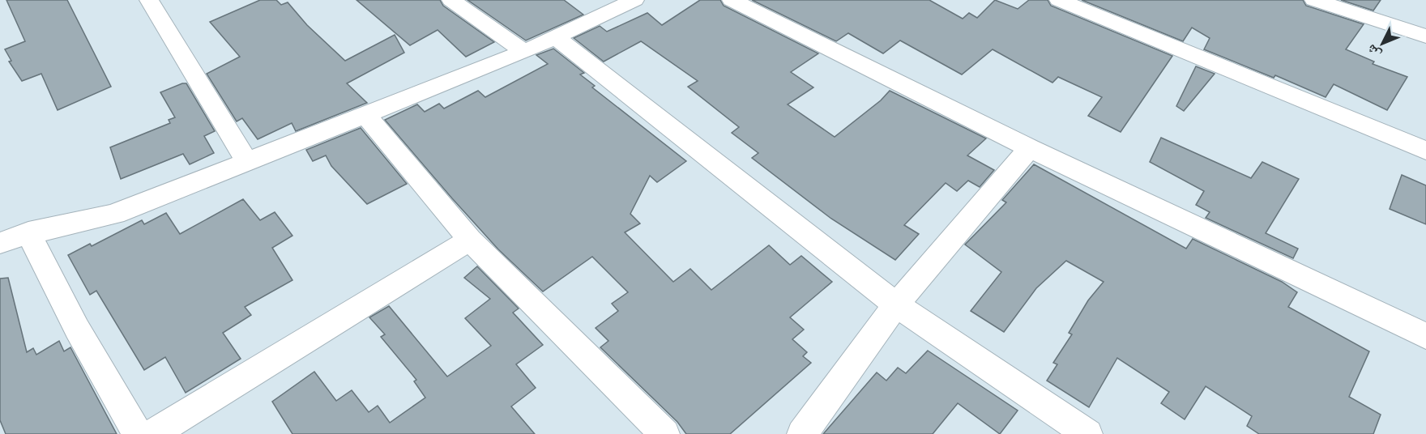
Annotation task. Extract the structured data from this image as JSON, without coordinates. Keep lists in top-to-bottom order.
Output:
{
  "north": "bottom left"
}
